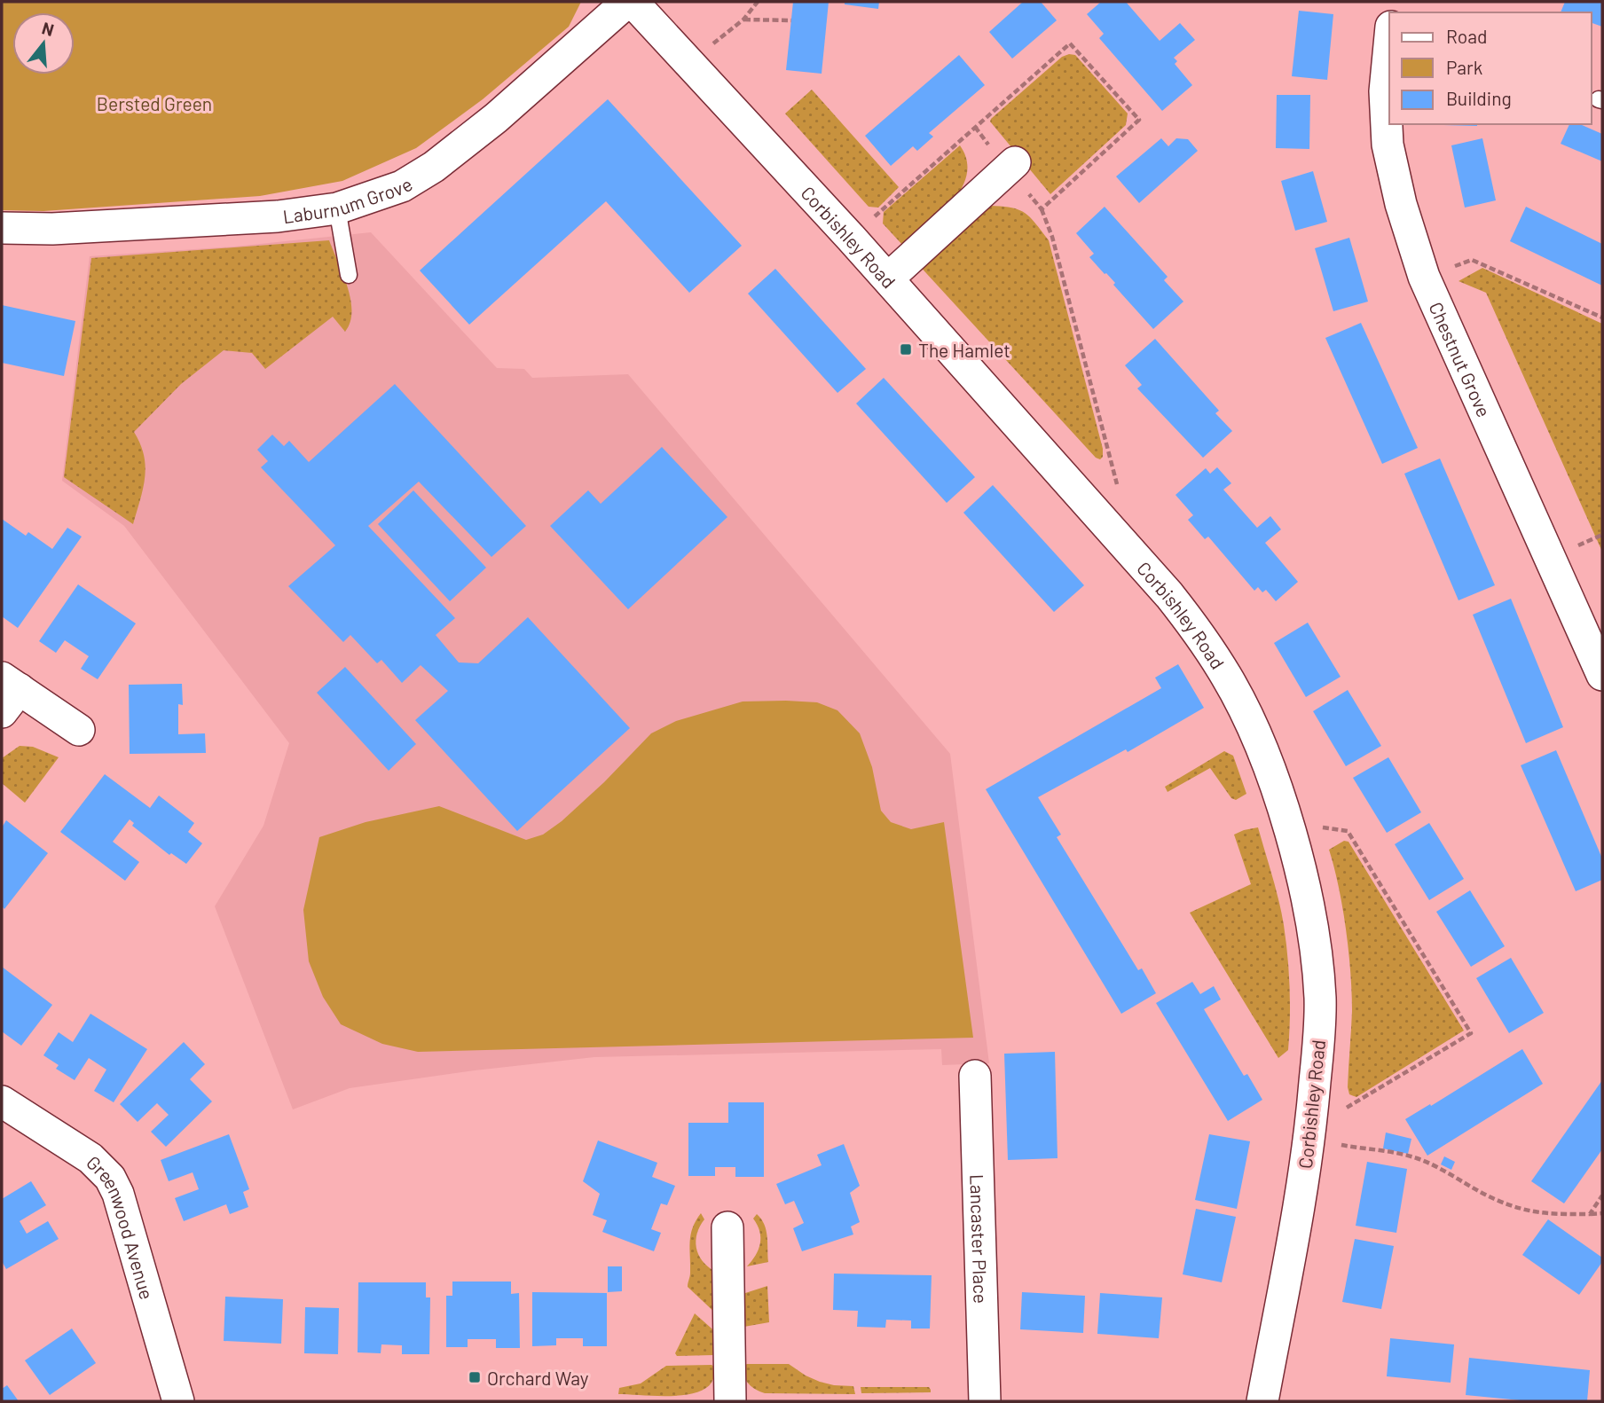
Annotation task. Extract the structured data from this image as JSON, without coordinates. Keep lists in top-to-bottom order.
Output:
{
  "streets": {
    "street": [
      "Laburnum Grove",
      "Corbishley Road",
      "Chestnut Grove",
      "Greenwood Avenue",
      "Lancaster Place"
    ]
  },
  "parks": ["Bersted Green"],
  "places": {
    "transit": ["The Hamlet", "Orchard Way"]
  },
  "legend": ["Road", "Park", "Building"],
  "north": "top"
}
